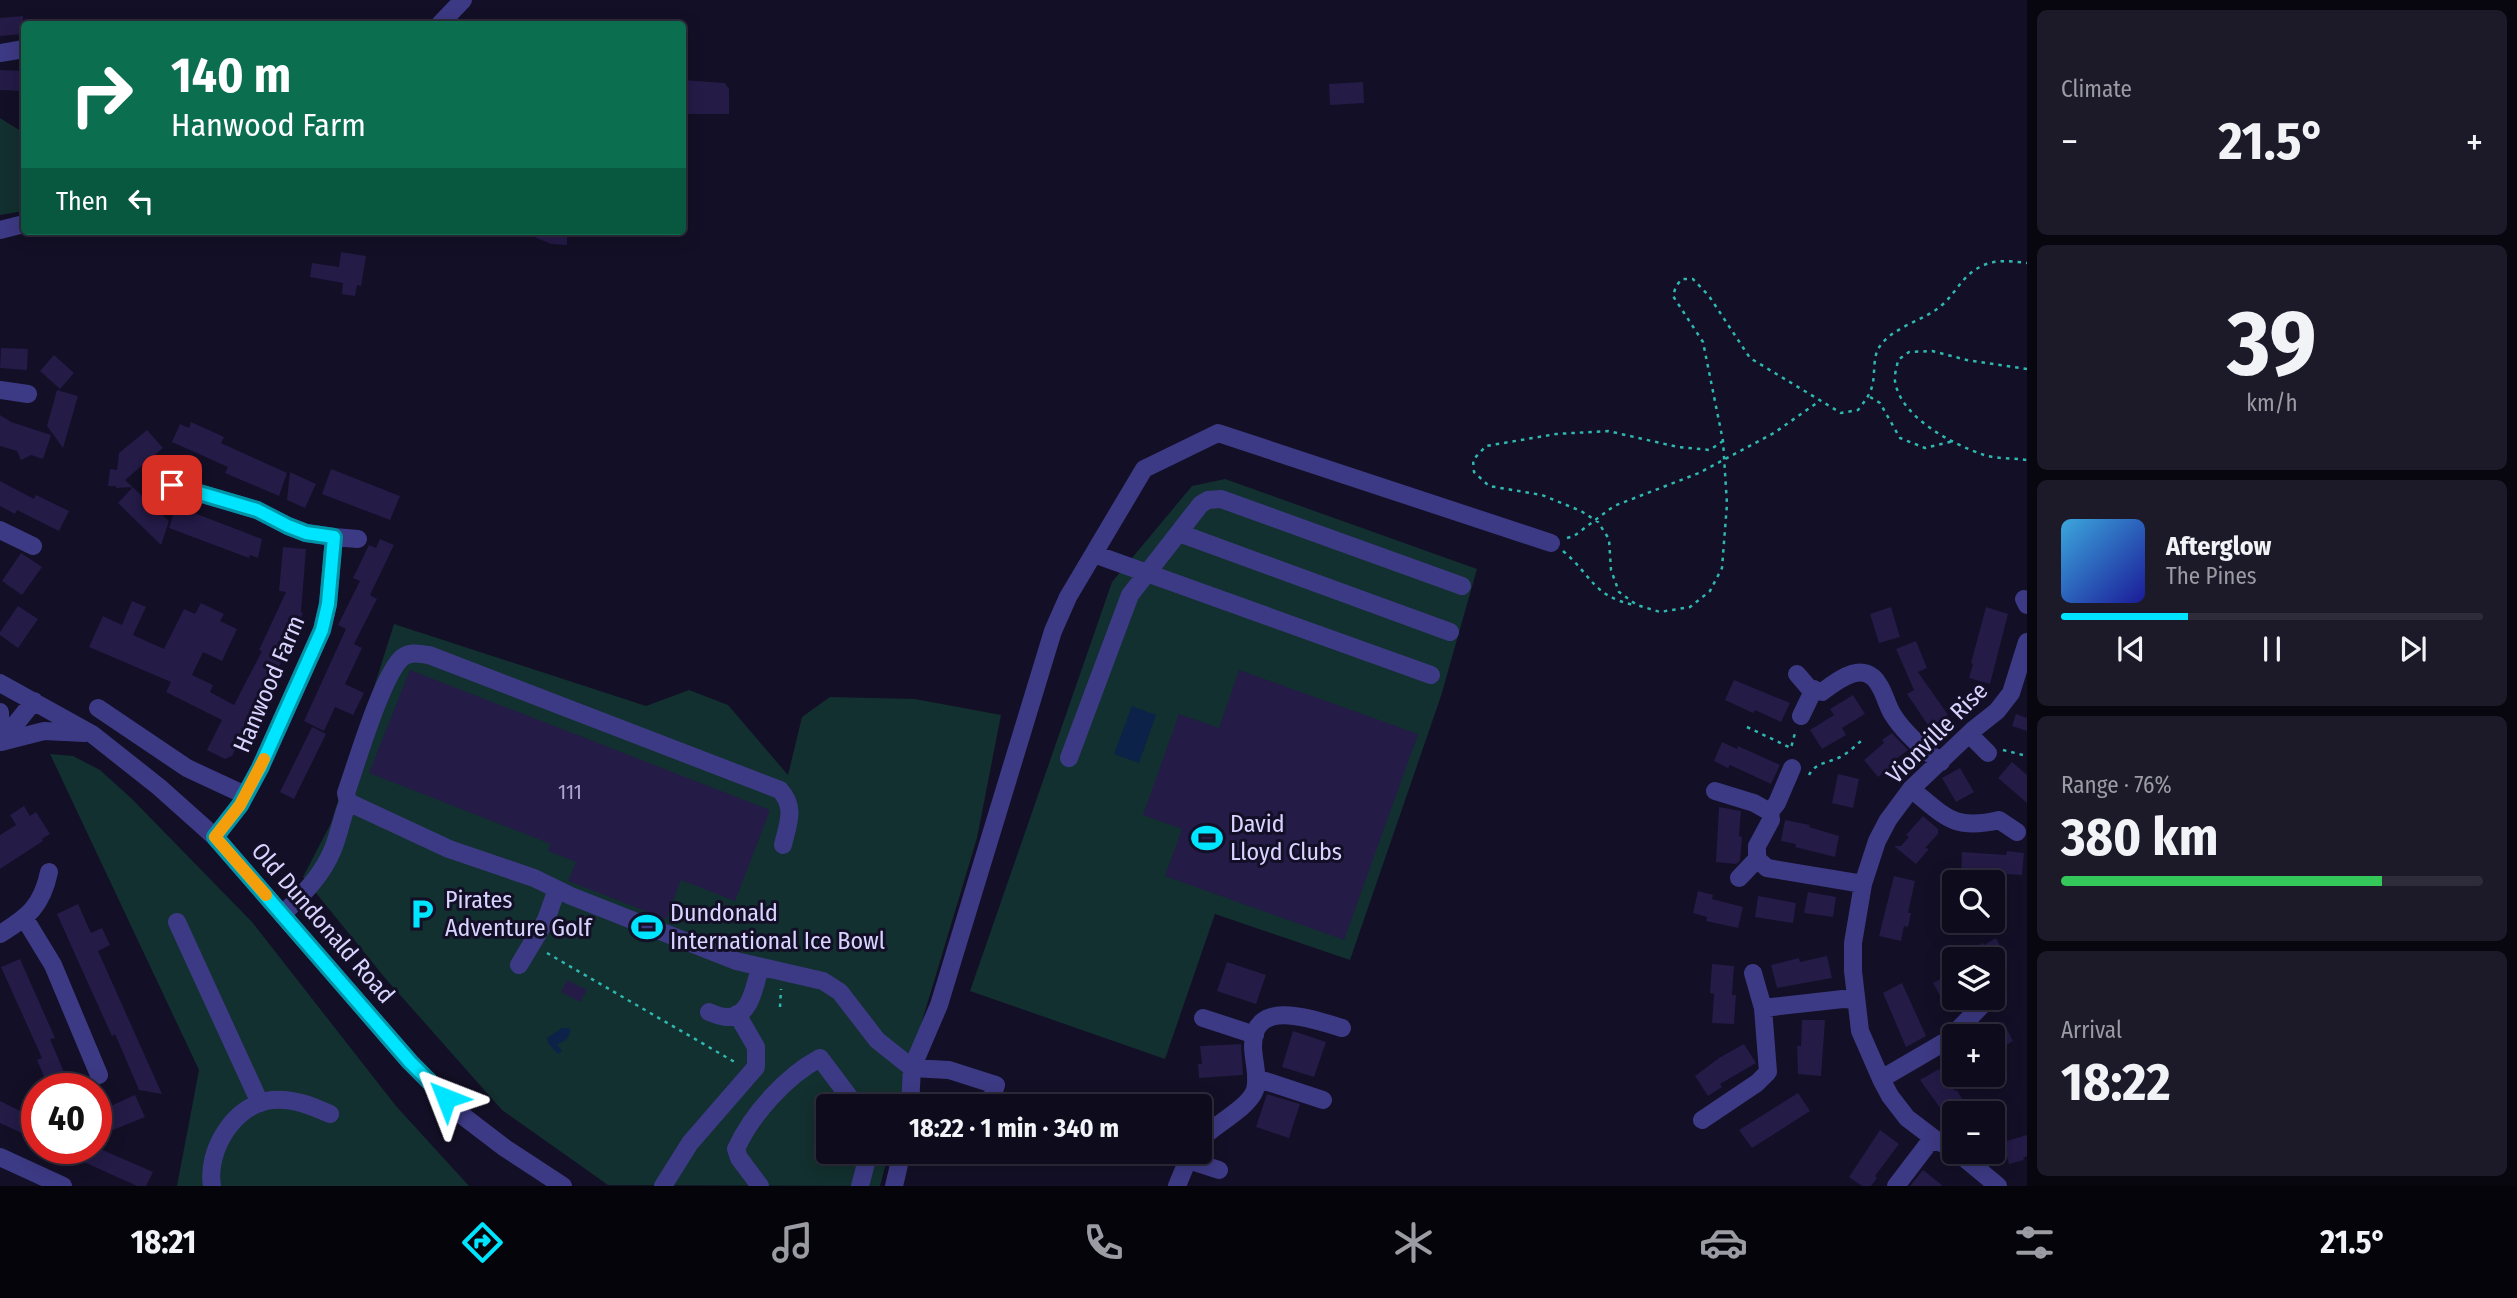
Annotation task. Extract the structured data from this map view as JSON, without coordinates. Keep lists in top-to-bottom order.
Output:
{
  "streets": {
    "street": ["Hanwood Farm", "Vionville Rise", "Old Dundonald Road"]
  },
  "crossings": [
    ["Hanwood Farm", "Old Dundonald Road"]
  ],
  "places": {
    "sports": ["David Lloyd Clubs", "Dundonald International Ice Bowl"],
    "parking": ["Pirates Adventure Golf"]
  },
  "house_numbers": ["111"],
  "page": {
    "tile": [
      "Climate",
      ["39", "km/h"],
      ["Range · 76%", "380 km"],
      ["Arrival", "18:22"]
    ],
    "turn": ["140 m", "Hanwood Farm"],
    "heat": ["−", "21.5°", "+"],
    "then": "Then",
    "song": ["Afterglow", "The Pines"],
    "map_buttons": ["+", "−"],
    "limit": "40",
    "trip": "18:22 · 1 min · 340 m",
    "tabs": ["18:21", "21.5°"]
  }
}
